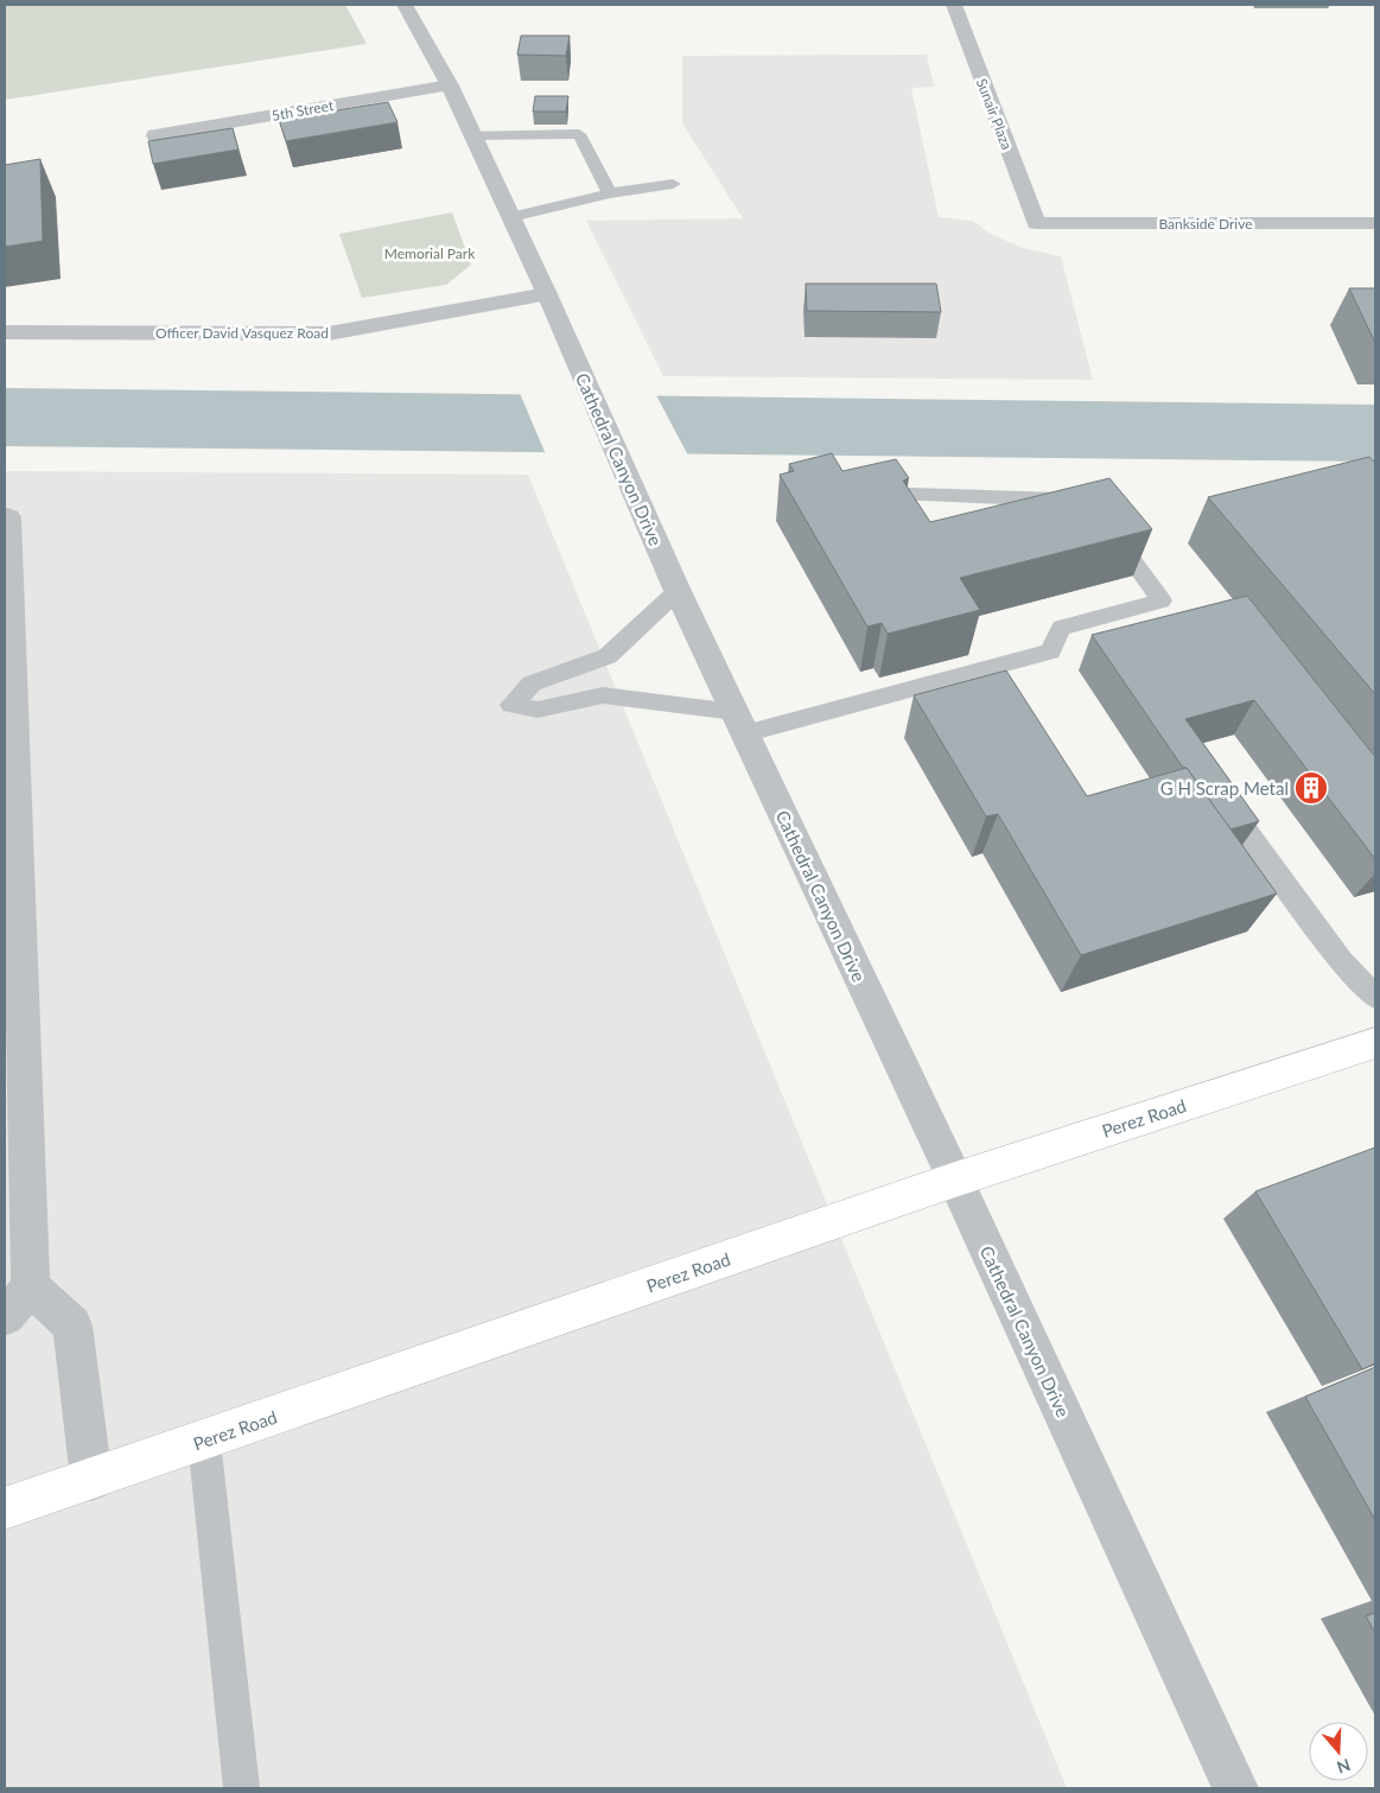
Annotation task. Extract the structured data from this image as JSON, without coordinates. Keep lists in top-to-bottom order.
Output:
{
  "streets": {
    "main road": ["Perez Road"],
    "street": [
      "5th Street",
      "Sunair Plaza",
      "Bankside Drive",
      "Officer David Vasquez Road",
      "Cathedral Canyon Drive"
    ]
  },
  "crossings": [
    ["5th Street", "Cathedral Canyon Drive"],
    ["Sunair Plaza", "Bankside Drive"],
    ["Officer David Vasquez Road", "Cathedral Canyon Drive"],
    ["Cathedral Canyon Drive", "Perez Road"]
  ],
  "parks": ["Memorial Park"],
  "places": {
    "building": ["G H Scrap Metal"]
  },
  "north": "bottom"
}
